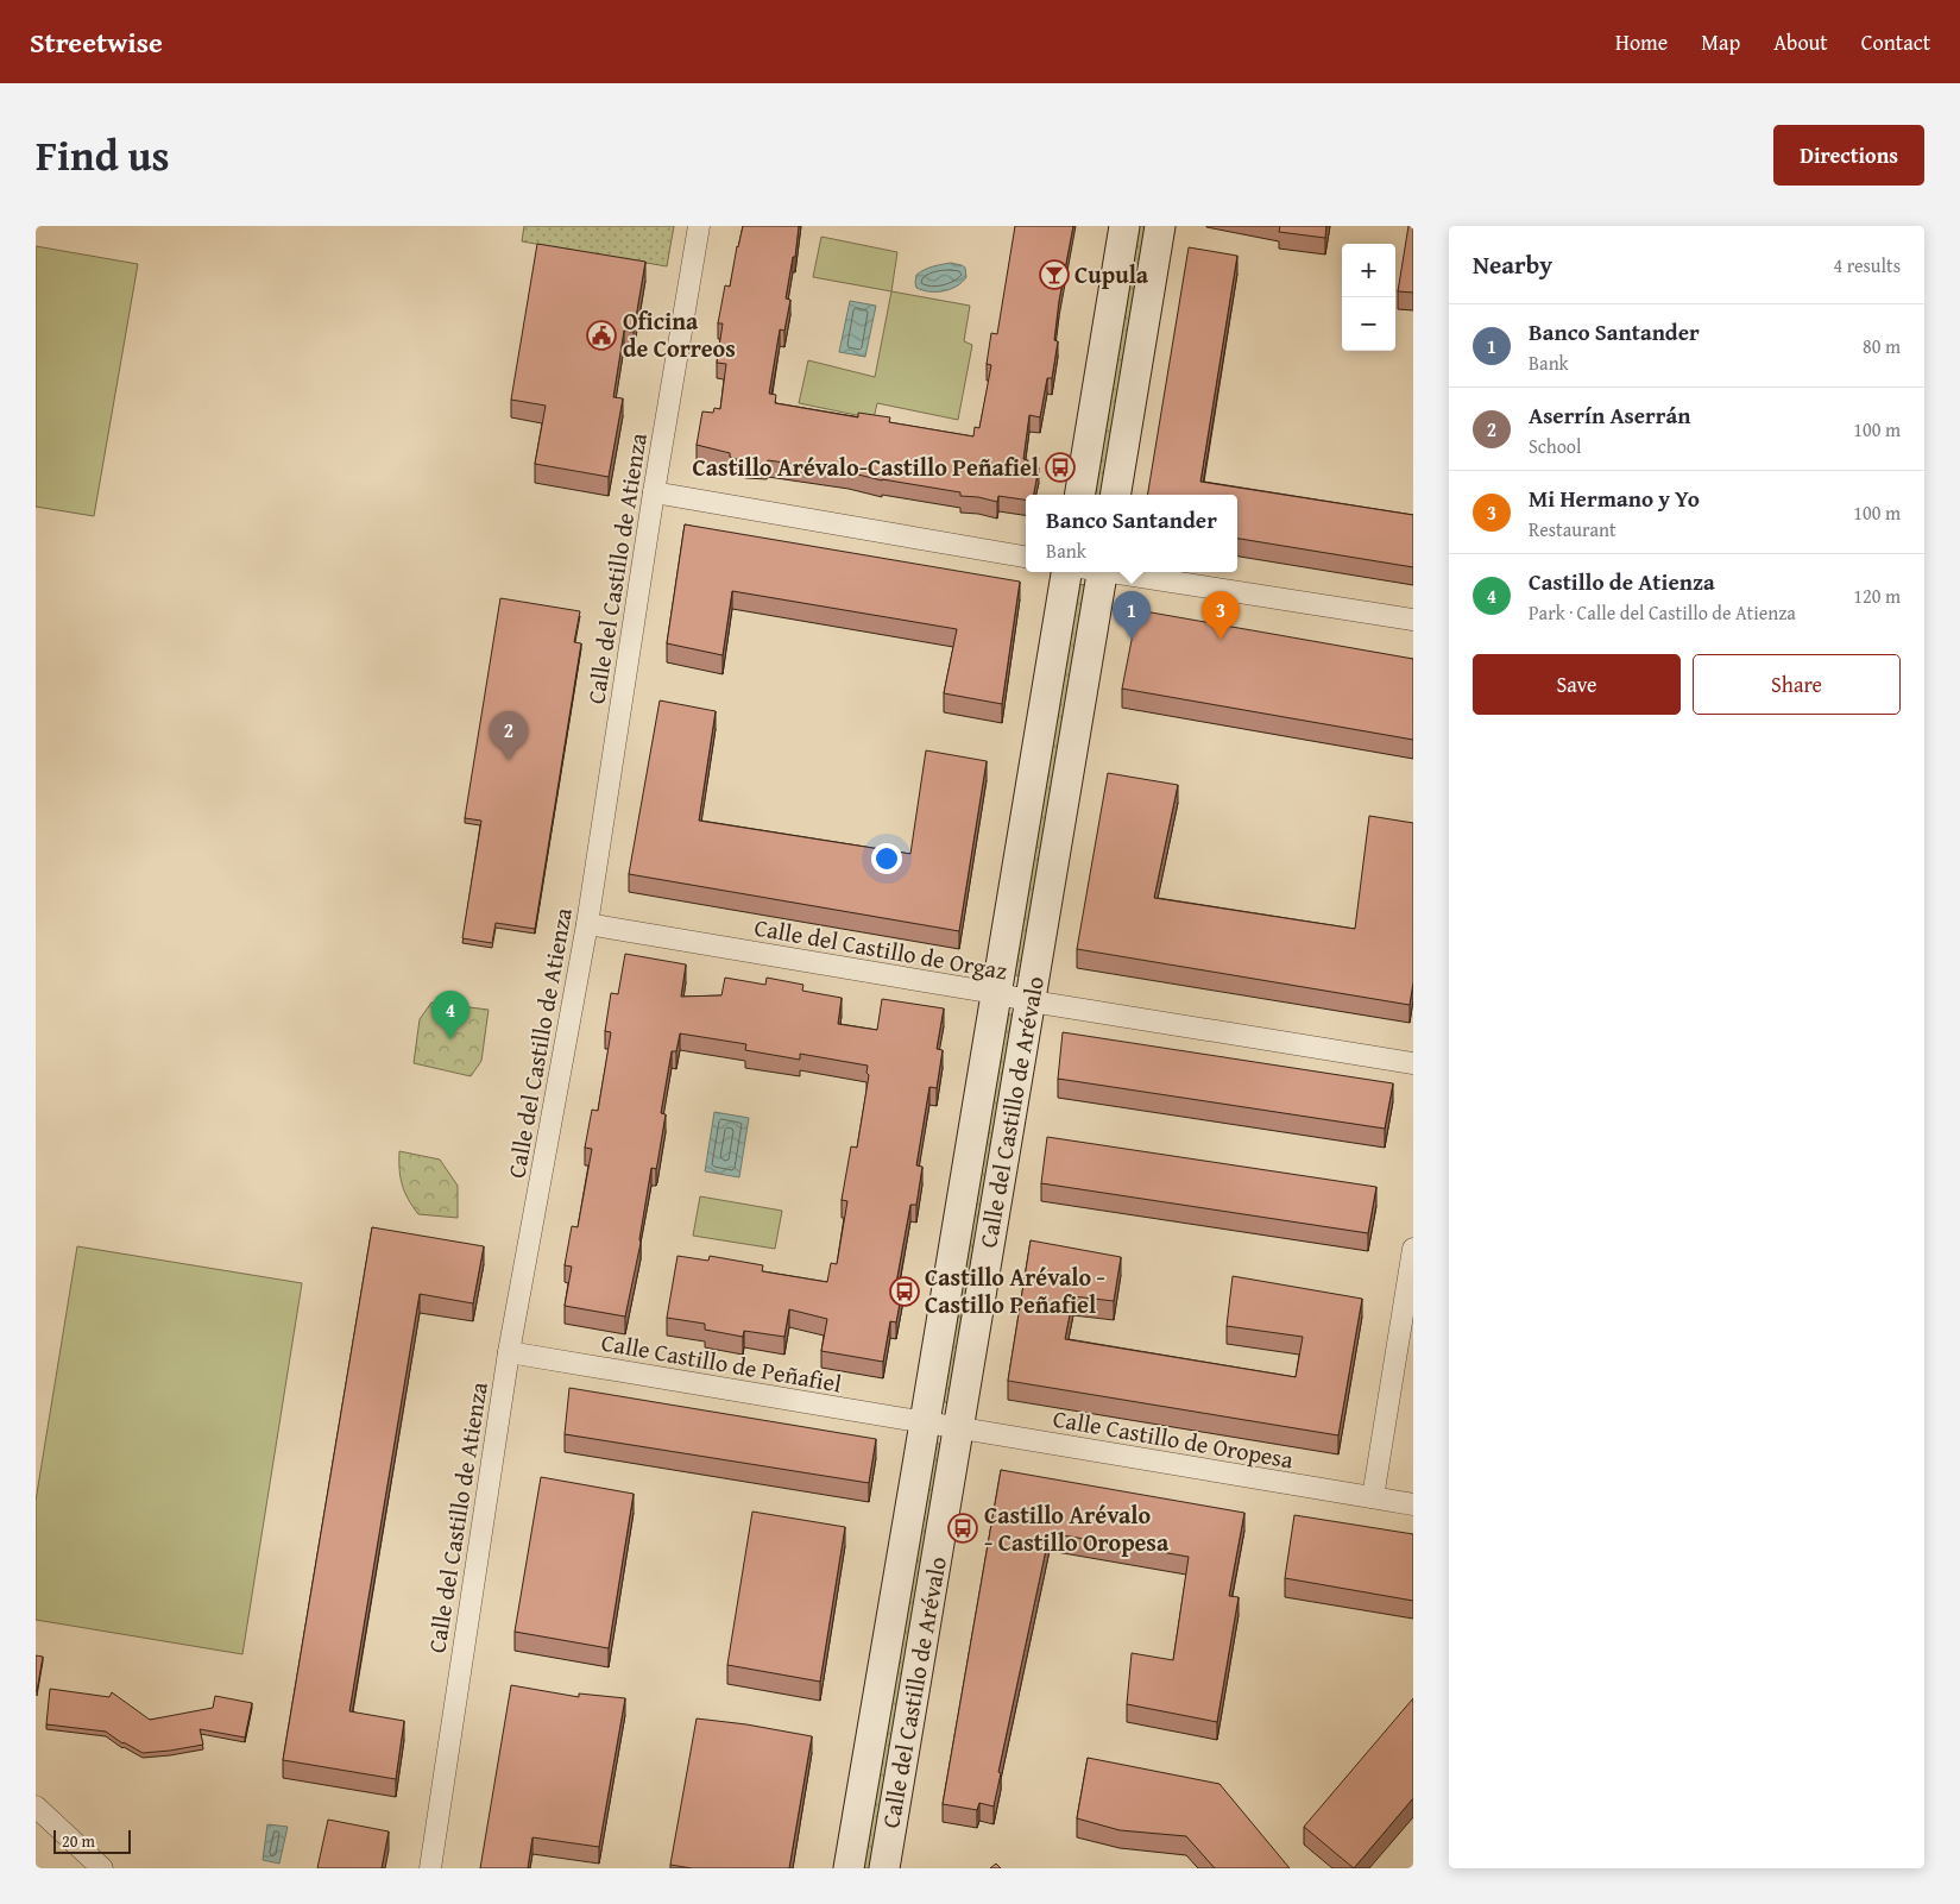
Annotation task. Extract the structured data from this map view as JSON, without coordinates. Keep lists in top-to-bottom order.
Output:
{
  "streets": {
    "street": [
      "Calle del Castillo de Atienza",
      "Calle del Castillo de Orgaz",
      "Calle del Castillo de Arévalo",
      "Calle Castillo de Peñafiel",
      "Calle Castillo de Oropesa"
    ]
  },
  "crossings": [
    ["Calle del Castillo de Atienza", "Calle del Castillo de Orgaz"],
    ["Calle del Castillo de Atienza", "Calle Castillo de Peñafiel"],
    ["Calle del Castillo de Orgaz", "Calle del Castillo de Arévalo"],
    ["Calle del Castillo de Arévalo", "Calle Castillo de Peñafiel"],
    ["Calle del Castillo de Arévalo", "Calle Castillo de Oropesa"],
    ["Calle Castillo de Peñafiel", "Calle Castillo de Oropesa"]
  ],
  "places": {
    "bar": ["Cupula"],
    "public building": ["Oficina de Correos"],
    "bus stop": ["Castillo Arévalo-Castillo Peñafiel", "Castillo Arévalo - Castillo Peñafiel", "Castillo Arévalo - Castillo Oropesa"]
  },
  "scale_bar": "20 m",
  "page": {
    "header": "Streetwise",
    "nav": [
      "Home",
      "Map",
      "About",
      "Contact"
    ],
    "title": "Find us",
    "buttons": [
      "Directions",
      ["Save", "Share"]
    ],
    "heading": ["Nearby", "4 results"],
    "map_buttons": ["+", "−"],
    "list": [
      {
        "mark": "1",
        "name": "Banco Santander",
        "note": "Bank",
        "value": "80 m"
      },
      {
        "mark": "2",
        "name": "Aserrín Aserrán",
        "note": "School",
        "value": "100 m"
      },
      {
        "mark": "3",
        "name": "Mi Hermano y Yo",
        "note": "Restaurant",
        "value": "100 m"
      },
      {
        "mark": "4",
        "name": "Castillo de Atienza",
        "note": "Park · Calle del Castillo de Atienza",
        "value": "120 m"
      }
    ],
    "popup": ["Banco Santander", "Bank"],
    "pins": [
      "1",
      "3",
      "2",
      "4"
    ],
    "scale": "20 m"
  }
}
